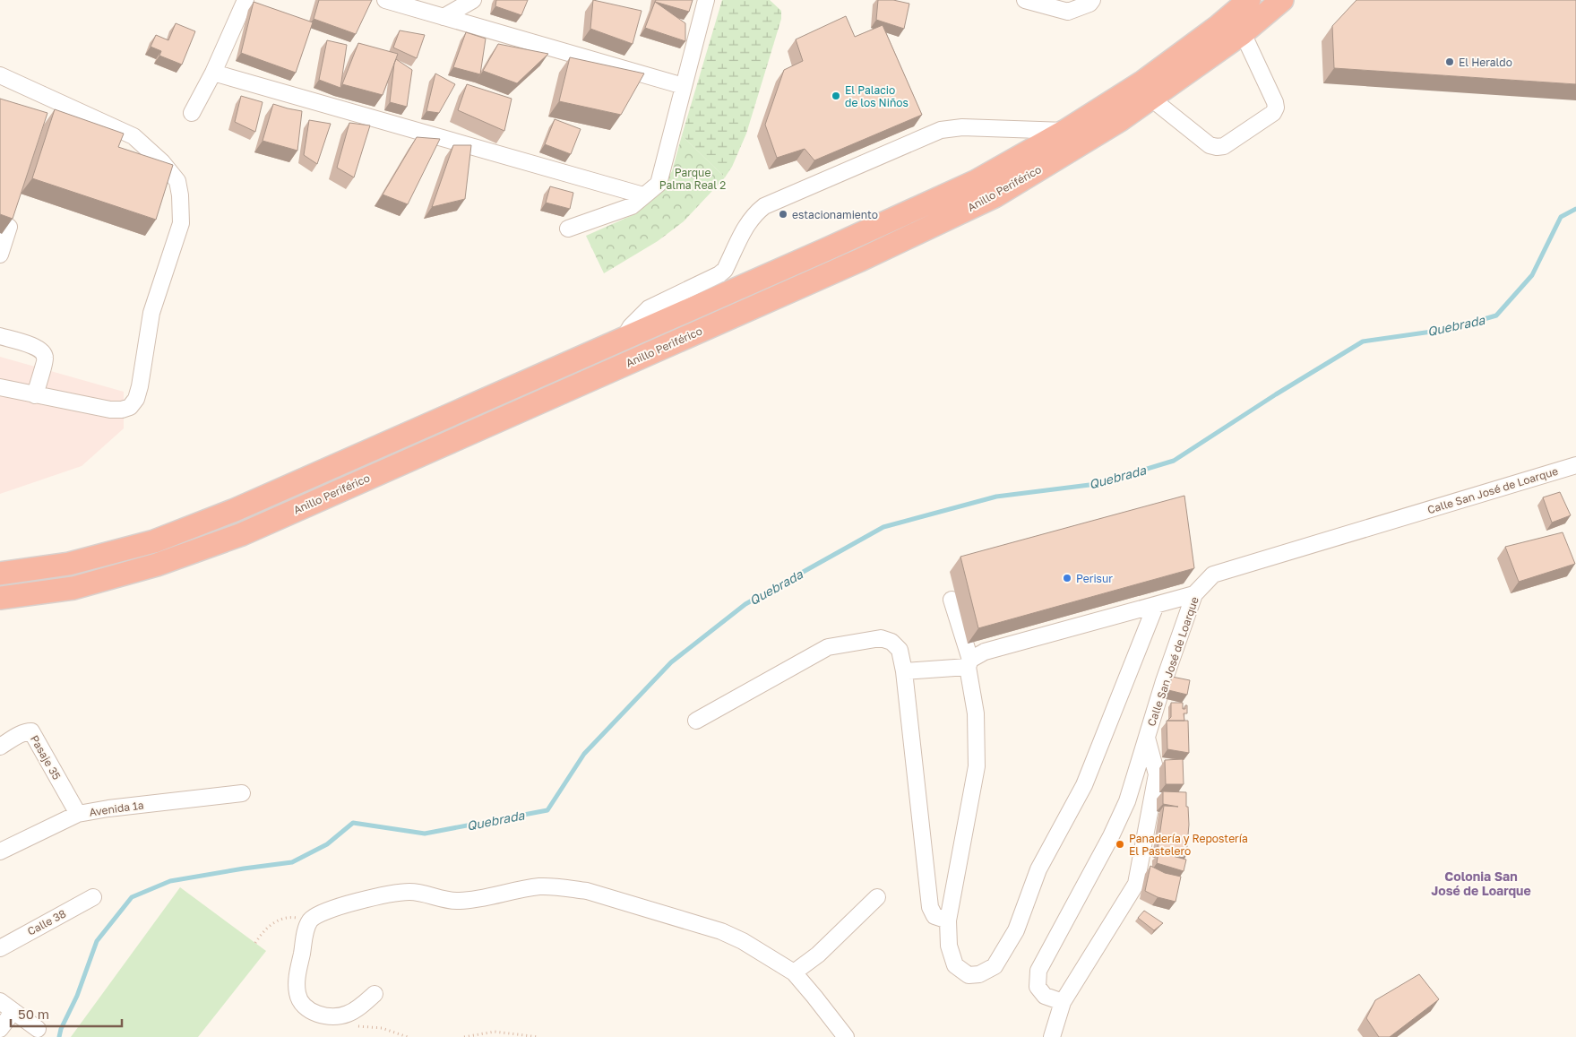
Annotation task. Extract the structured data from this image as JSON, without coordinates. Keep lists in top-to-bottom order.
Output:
{
  "streets": {
    "highway": ["Anillo Periférico"],
    "street": [
      "Calle San José de Loarque",
      "Pasaje 35",
      "Avenida 1a",
      "Calle 38"
    ]
  },
  "crossings": [
    ["Pasaje 35", "Avenida 1a"]
  ],
  "districts": ["Colonia San José de Loarque"],
  "water": ["Quebrada"],
  "parks": ["Parque Palma Real 2"],
  "places": [
    "El Heraldo",
    "El Palacio de los Niños",
    "estacionamiento",
    "Perisur",
    "Panadería y Repostería El Pastelero"
  ],
  "scale_bar": "50 m"
}
